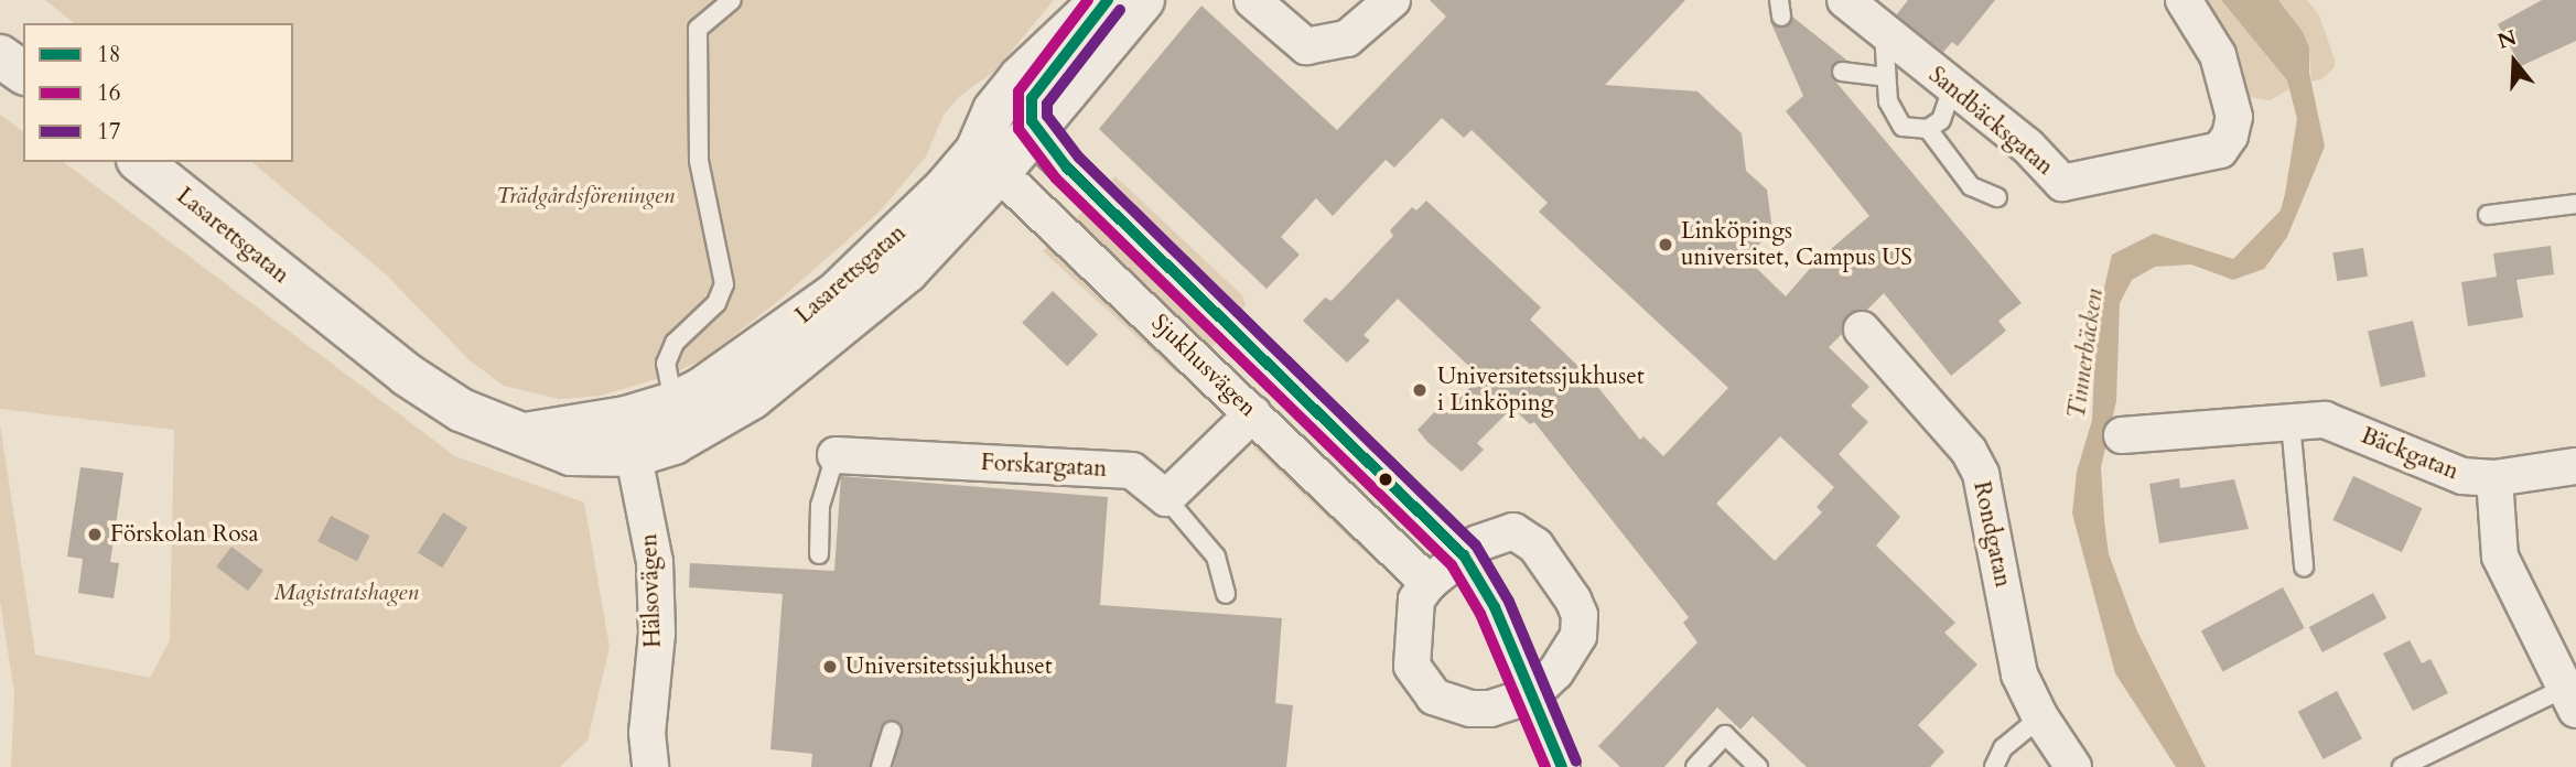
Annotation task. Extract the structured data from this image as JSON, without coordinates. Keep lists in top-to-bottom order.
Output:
{
  "streets": {
    "main road": ["Lasarettsgatan"],
    "street": [
      "Sandbäcksgatan",
      "Sjukhusvägen",
      "Bäckgatan",
      "Forskargatan",
      "Rondgatan",
      "Hälsovägen"
    ]
  },
  "crossings": [
    ["Lasarettsgatan", "Sjukhusvägen"],
    ["Lasarettsgatan", "Hälsovägen"]
  ],
  "water": ["Tinnerbäcken"],
  "parks": ["Trädgårdsföreningen", "Magistratshagen"],
  "places": [
    "Linköpings universitet, Campus US",
    "Universitetssjukhuset i Linköping",
    "Förskolan Rosa",
    "Universitetssjukhuset"
  ],
  "lines": ["transit line 18", "transit line 16", "transit line 17"],
  "legend": ["18", "16", "17"],
  "north": "top"
}
